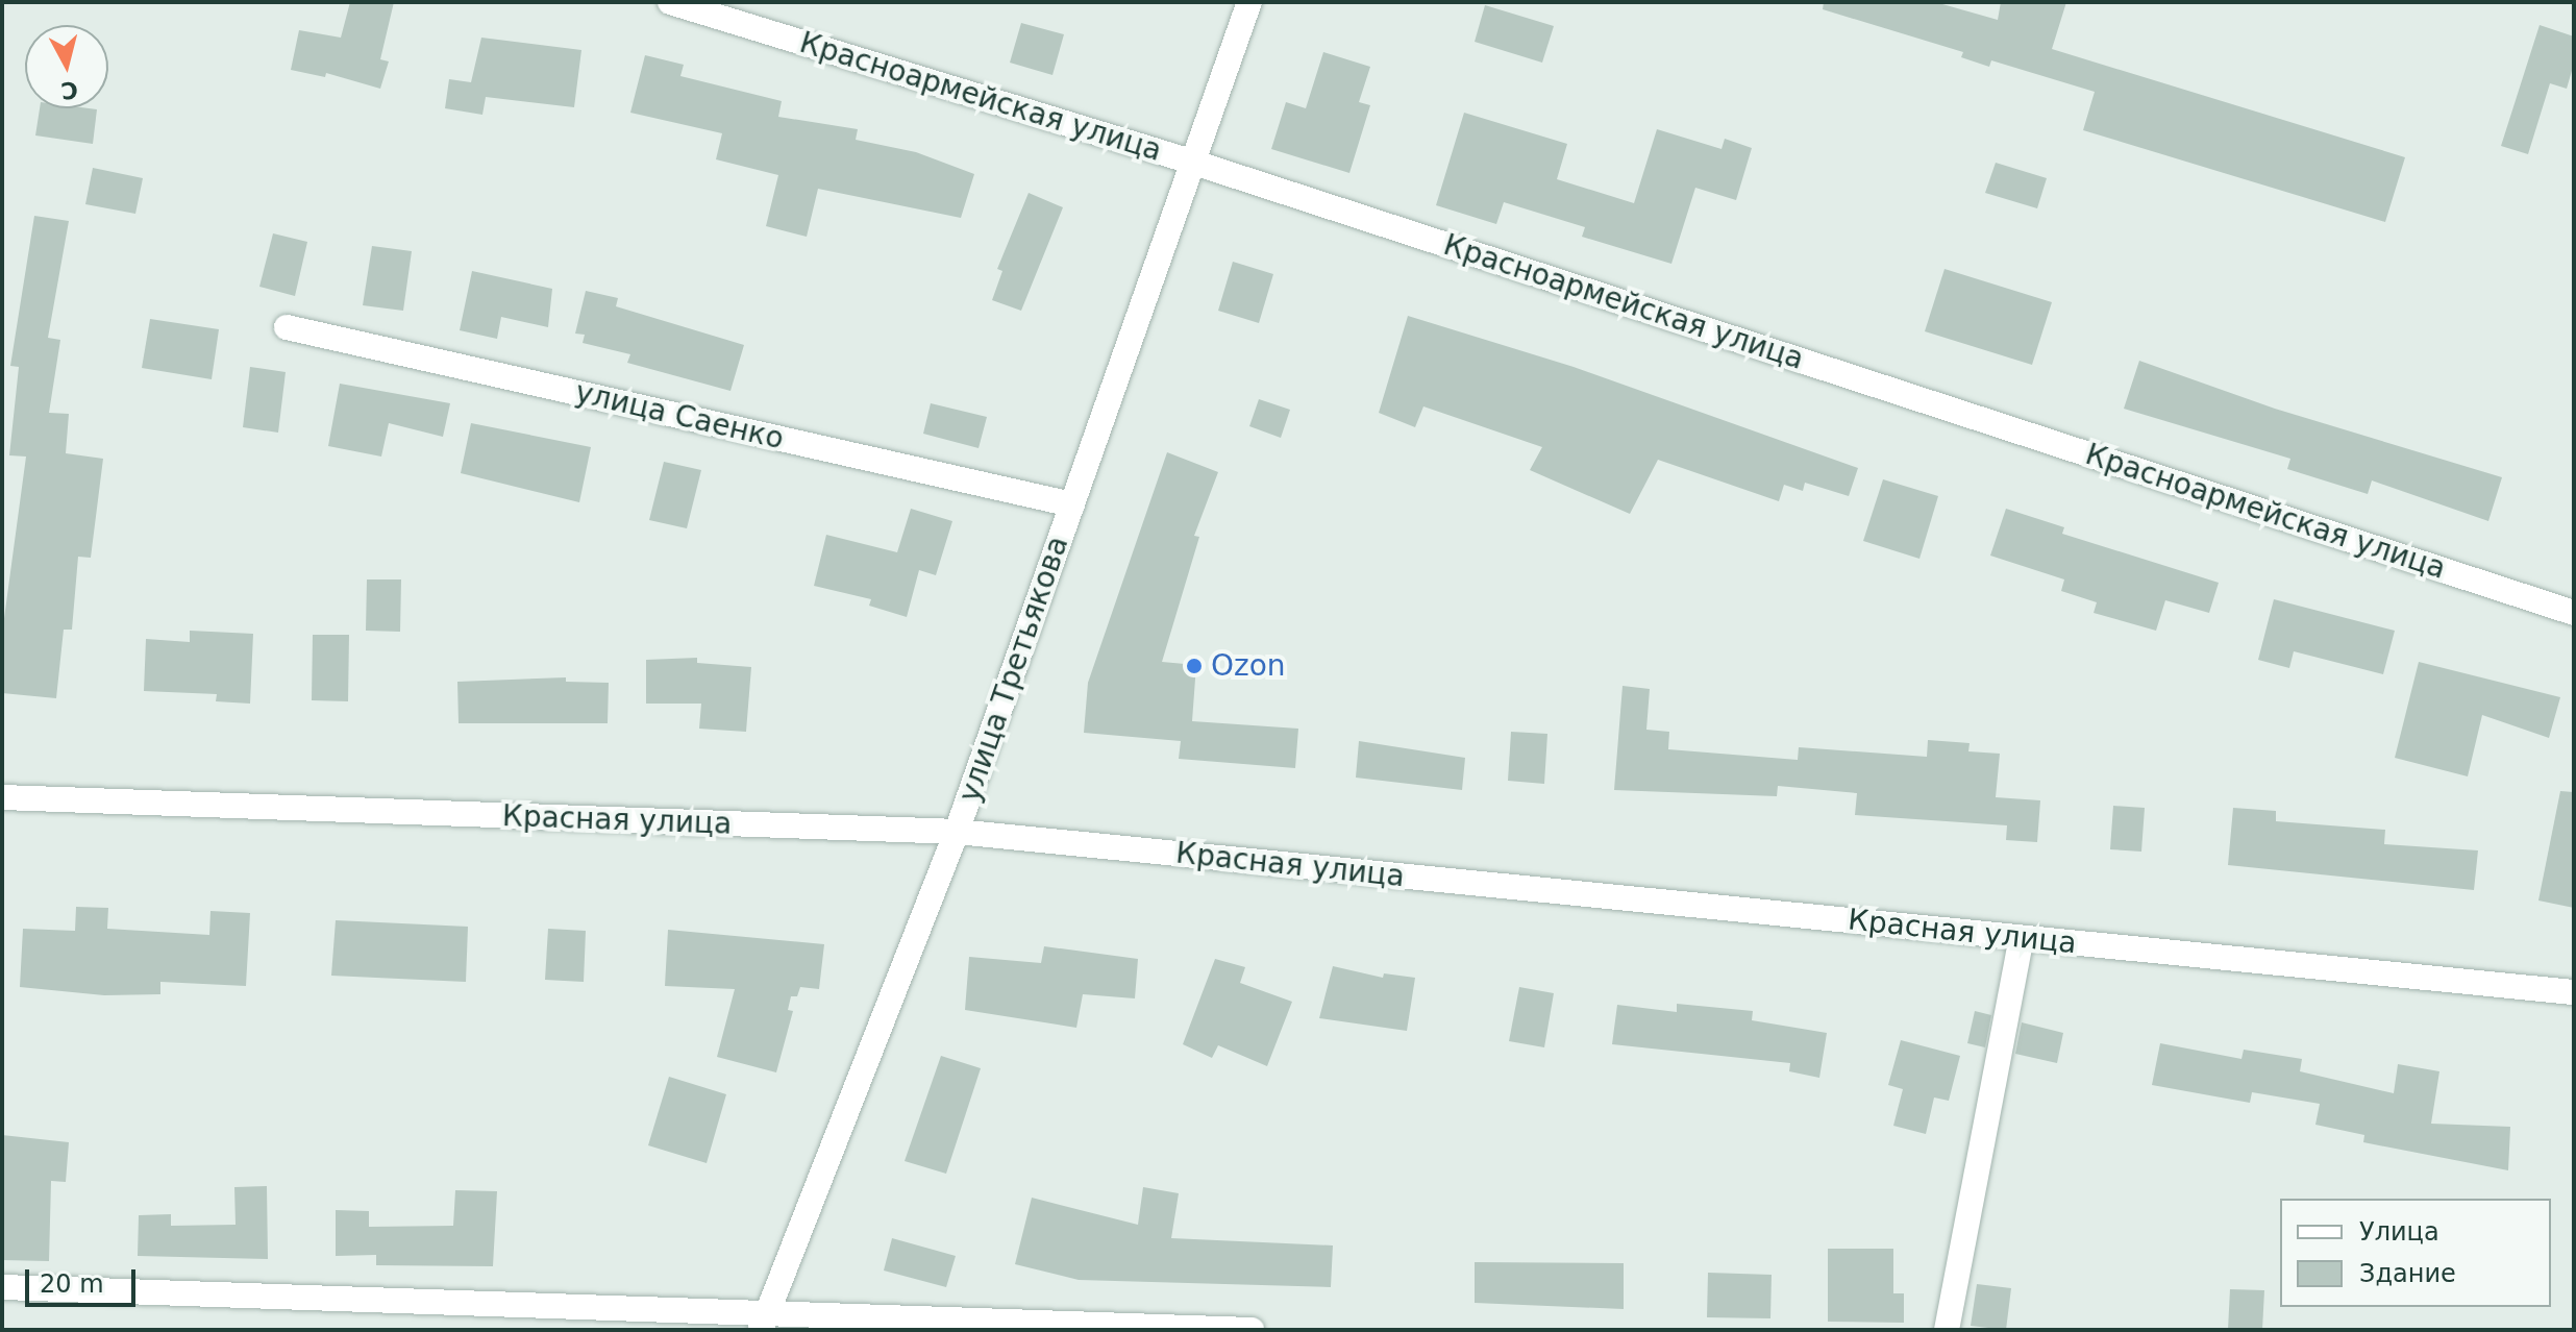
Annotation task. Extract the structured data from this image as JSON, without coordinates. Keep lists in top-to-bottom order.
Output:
{
  "streets": {
    "street": [
      "Красноармейская улица",
      "улица Саенко",
      "улица Третьякова",
      "Красная улица"
    ]
  },
  "crossings": [
    ["Красноармейская улица", "улица Третьякова"],
    ["улица Саенко", "улица Третьякова"],
    ["улица Третьякова", "Красная улица"]
  ],
  "places": ["Ozon"],
  "legend": ["Улица", "Здание"],
  "scale_bar": "20 m",
  "north": "bottom"
}
